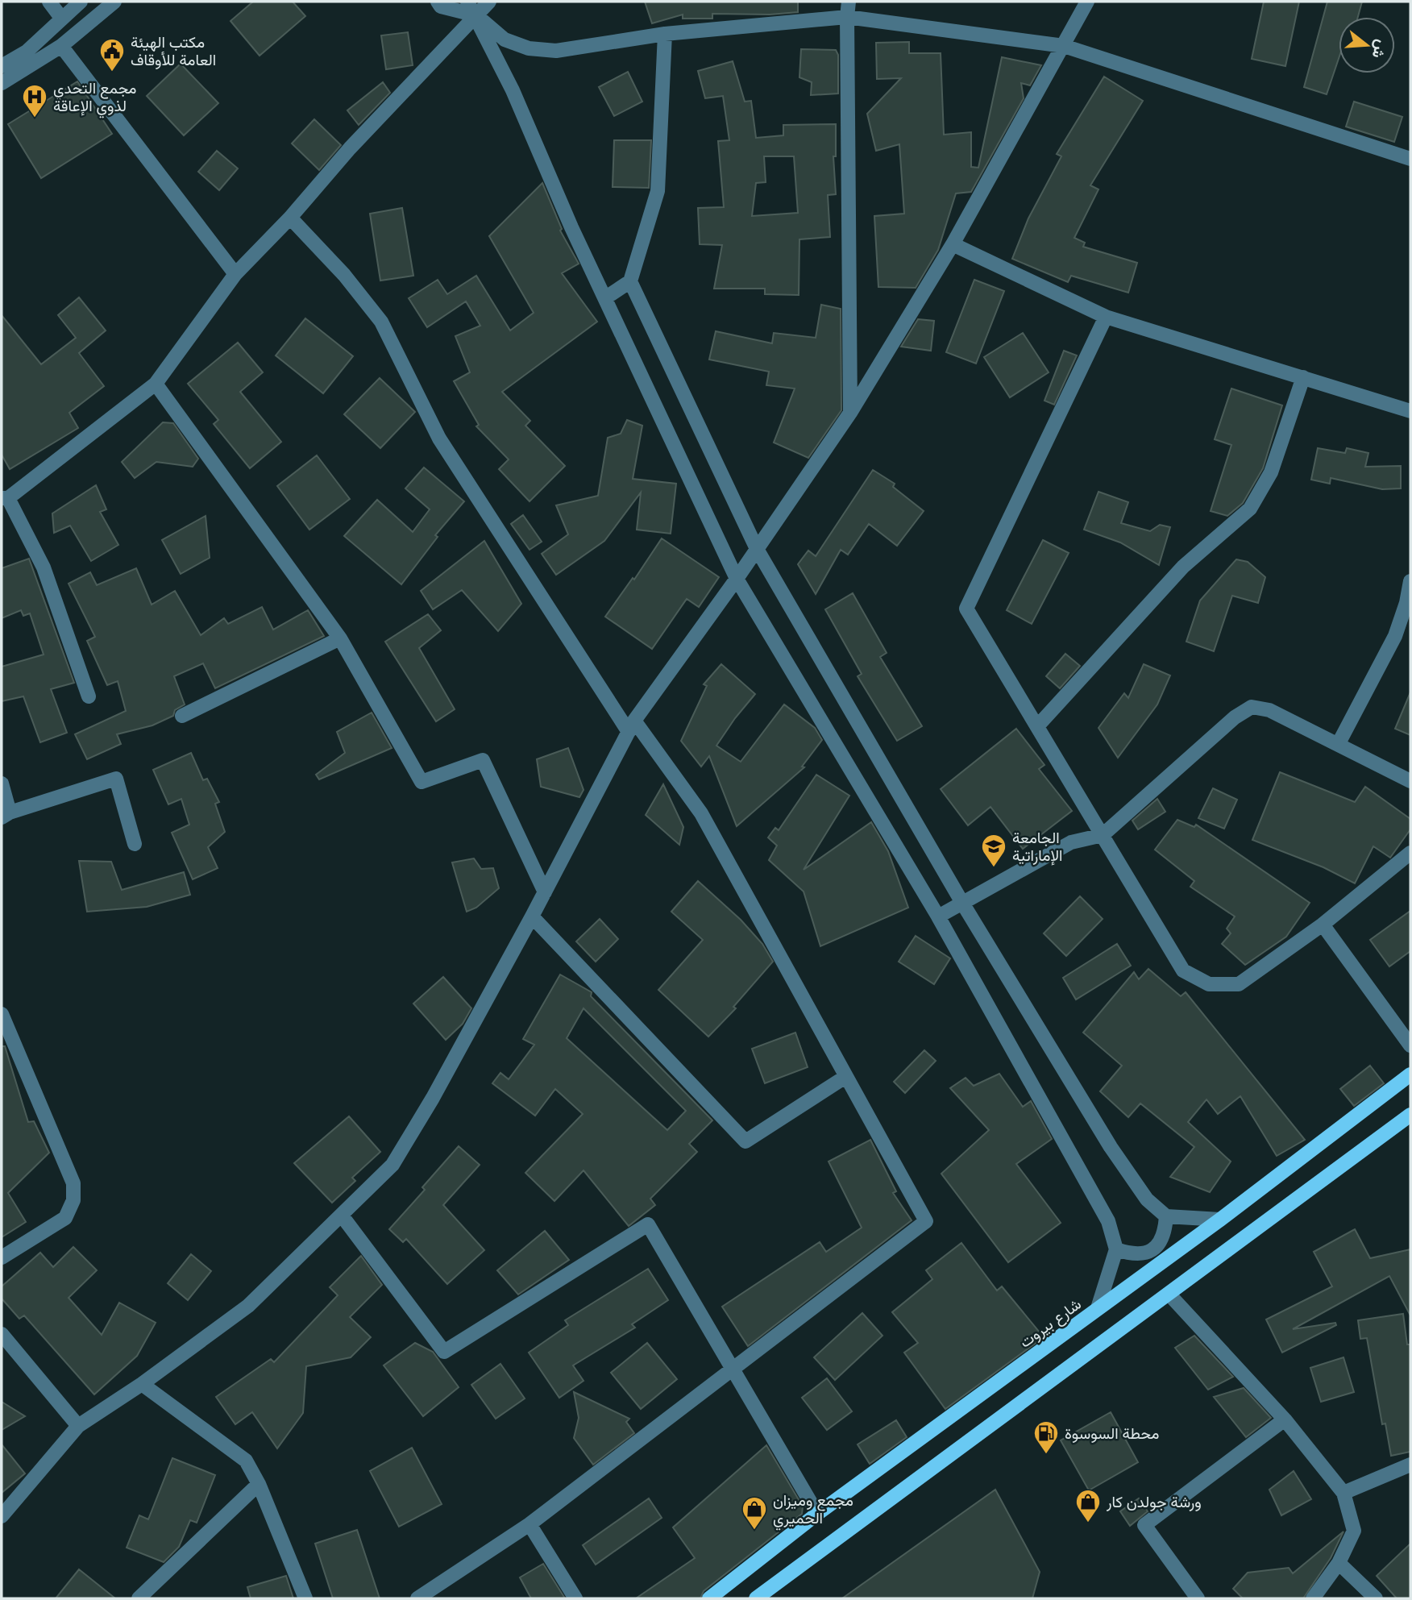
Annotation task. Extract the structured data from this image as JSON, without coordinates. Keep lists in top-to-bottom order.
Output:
{
  "streets": {
    "main road": ["شارع بيروت"]
  },
  "places": {
    "public building": ["مكتب الهيئة العامة للأوقاف"],
    "hospital": ["مجمع التحدي لذوي الإعاقة"],
    "school or university": ["الجامعة الإماراتية"],
    "fuel station": ["محطة السوسوة"],
    "shop": ["ورشة جولدن كار", "مجمع وميزان الحميري"]
  },
  "north": "right"
}
